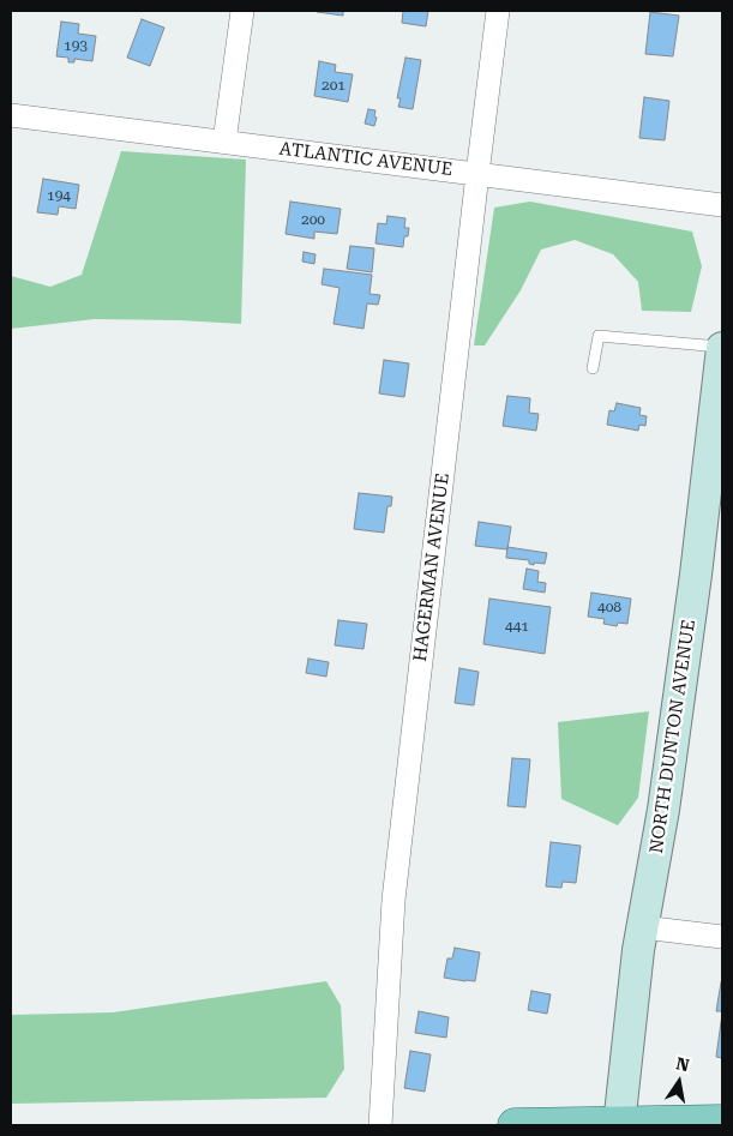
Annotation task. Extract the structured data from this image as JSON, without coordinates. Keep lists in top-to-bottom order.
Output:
{
  "streets": {
    "street": ["ATLANTIC AVENUE", "HAGERMAN AVENUE", "NORTH DUNTON AVENUE"]
  },
  "crossings": [
    ["ATLANTIC AVENUE", "HAGERMAN AVENUE"]
  ],
  "house_numbers": [
    "193",
    "201",
    "194",
    "200",
    "408",
    "441"
  ],
  "north": "top"
}
